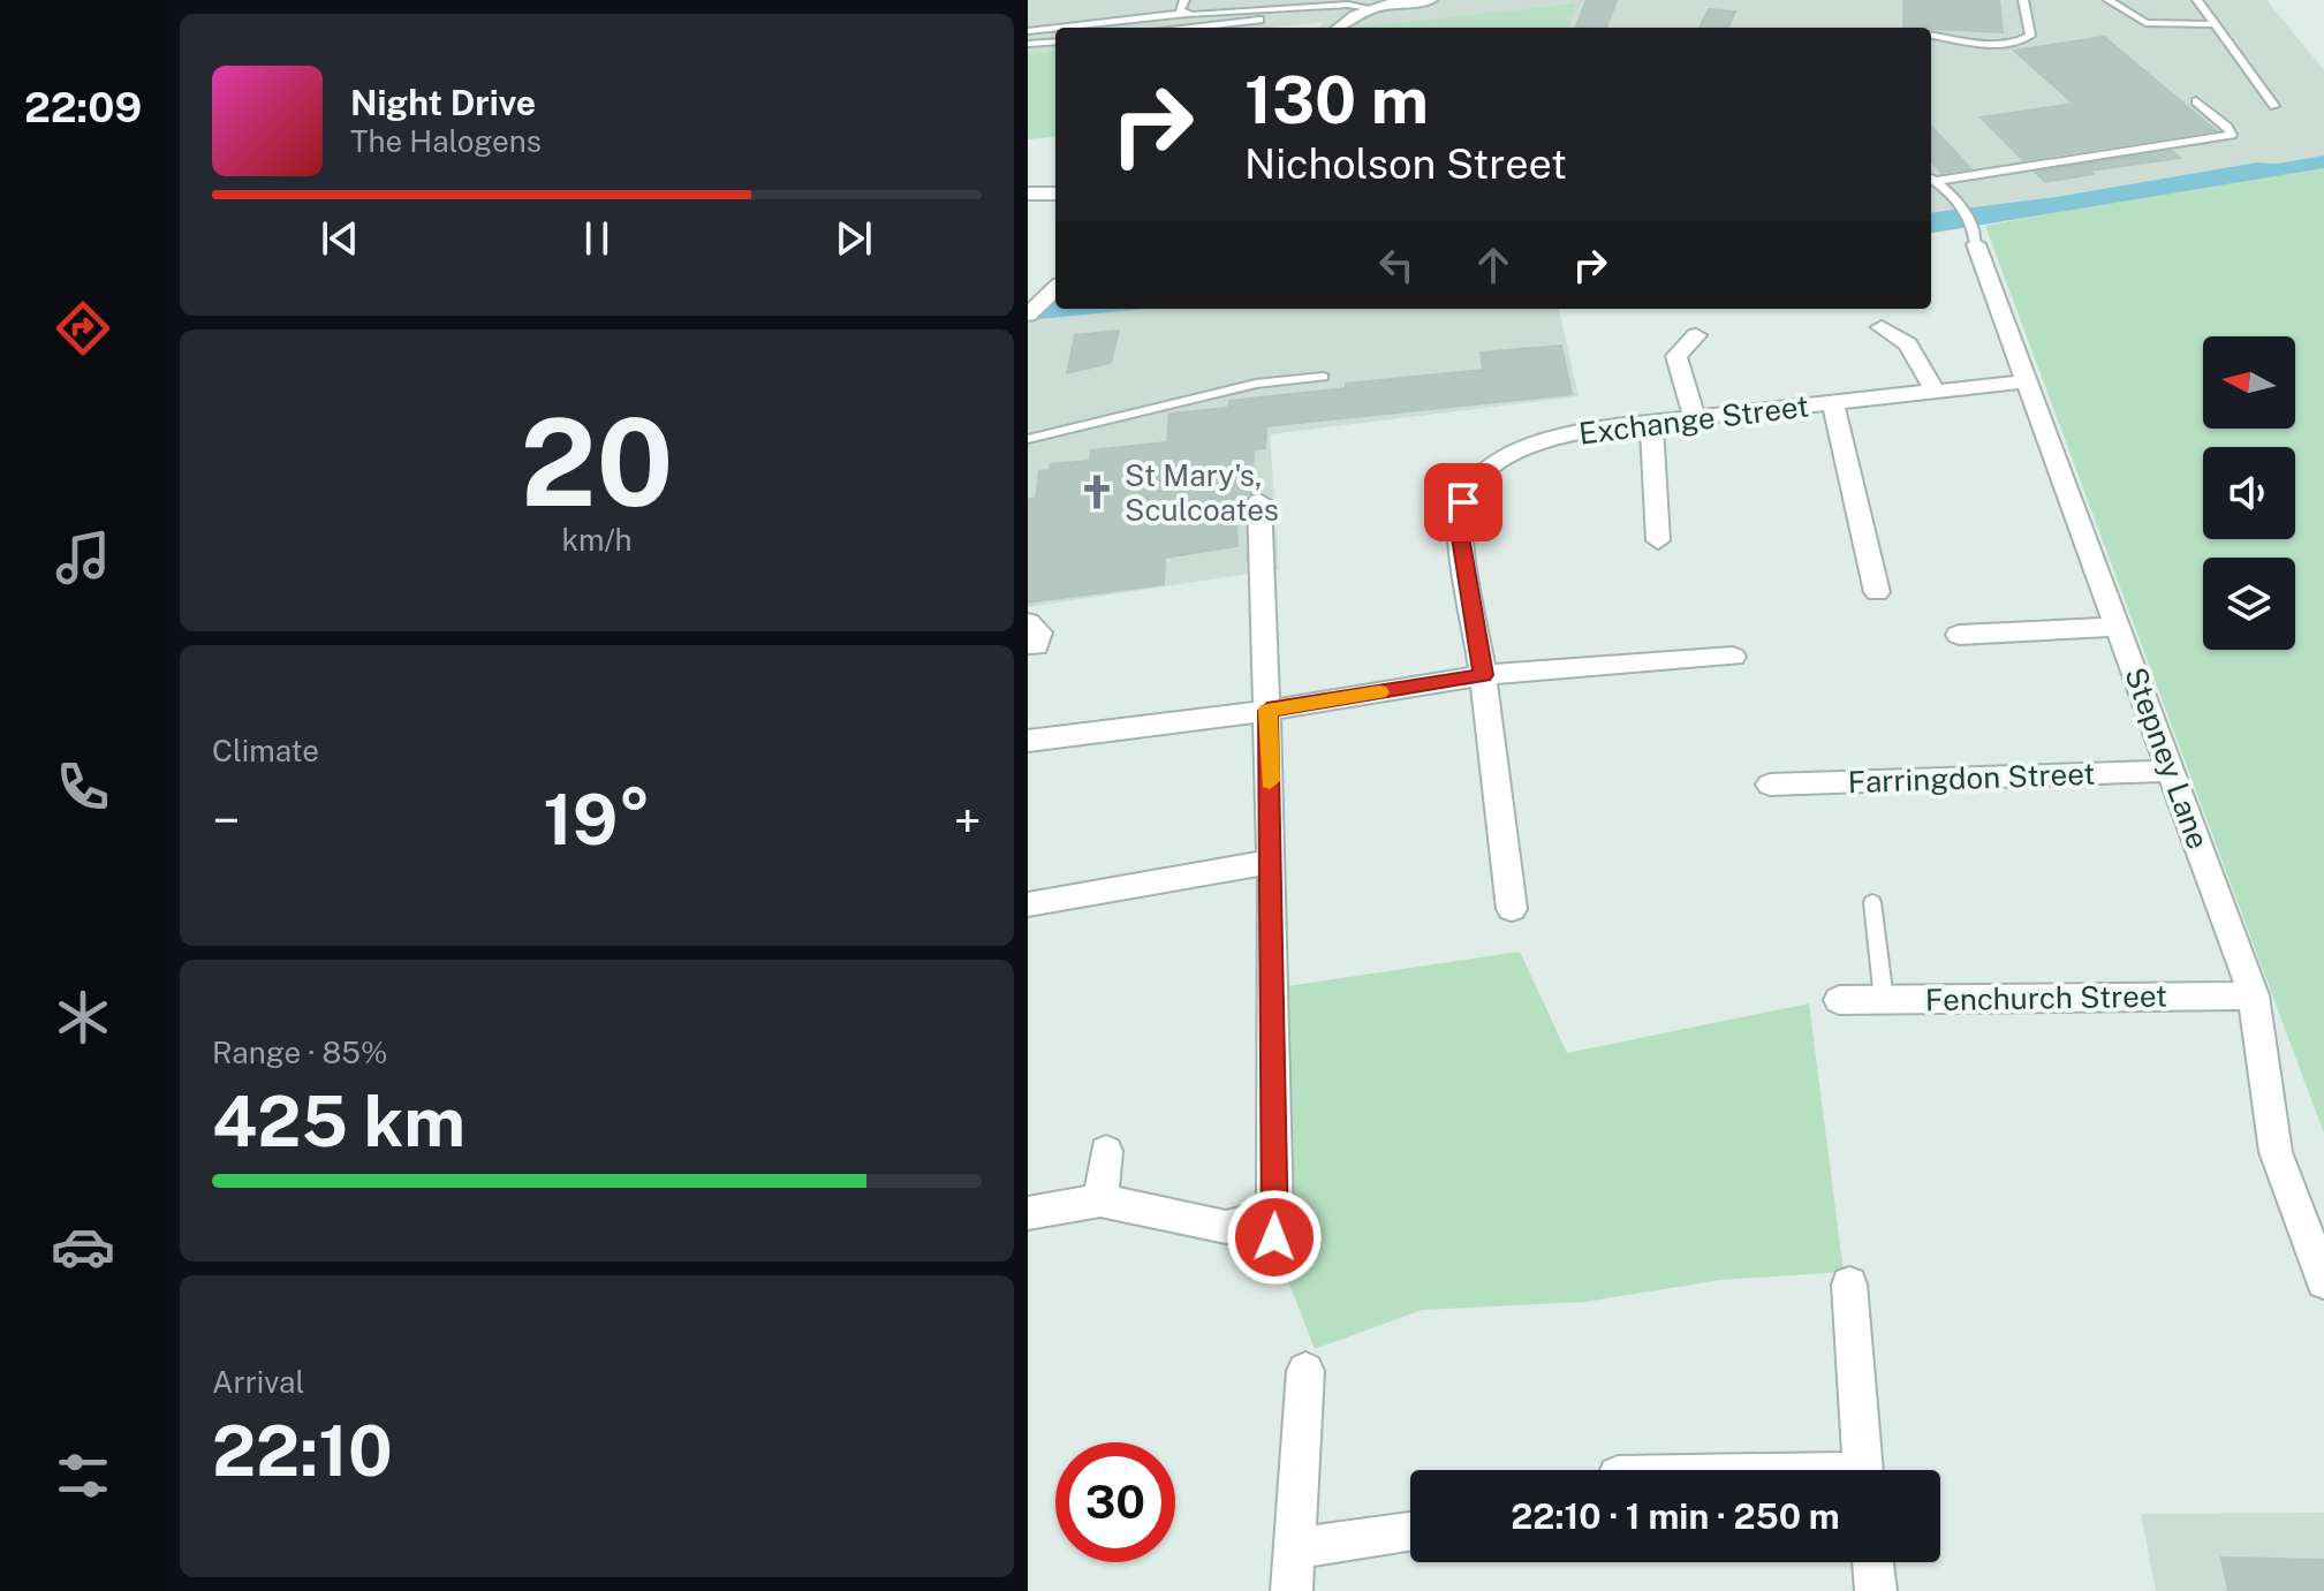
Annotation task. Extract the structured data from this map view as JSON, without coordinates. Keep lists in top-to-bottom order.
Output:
{
  "streets": {
    "street": [
      "Exchange Street",
      "Stepney Lane",
      "Farringdon Street",
      "Fenchurch Street"
    ]
  },
  "crossings": [
    ["Exchange Street", "Stepney Lane"],
    ["Stepney Lane", "Farringdon Street"],
    ["Stepney Lane", "Fenchurch Street"]
  ],
  "places": {
    "church": ["St Mary's, Sculcoates"]
  },
  "north": "left",
  "page": {
    "tabs": "22:09",
    "turn": ["130 m", "Nicholson Street"],
    "song": ["Night Drive", "The Halogens"],
    "tile": [
      ["20", "km/h"],
      "Climate",
      ["Range · 85%", "425 km"],
      ["Arrival", "22:10"]
    ],
    "heat": ["−", "19°", "+"],
    "limit": "30",
    "trip": "22:10 · 1 min · 250 m"
  }
}
